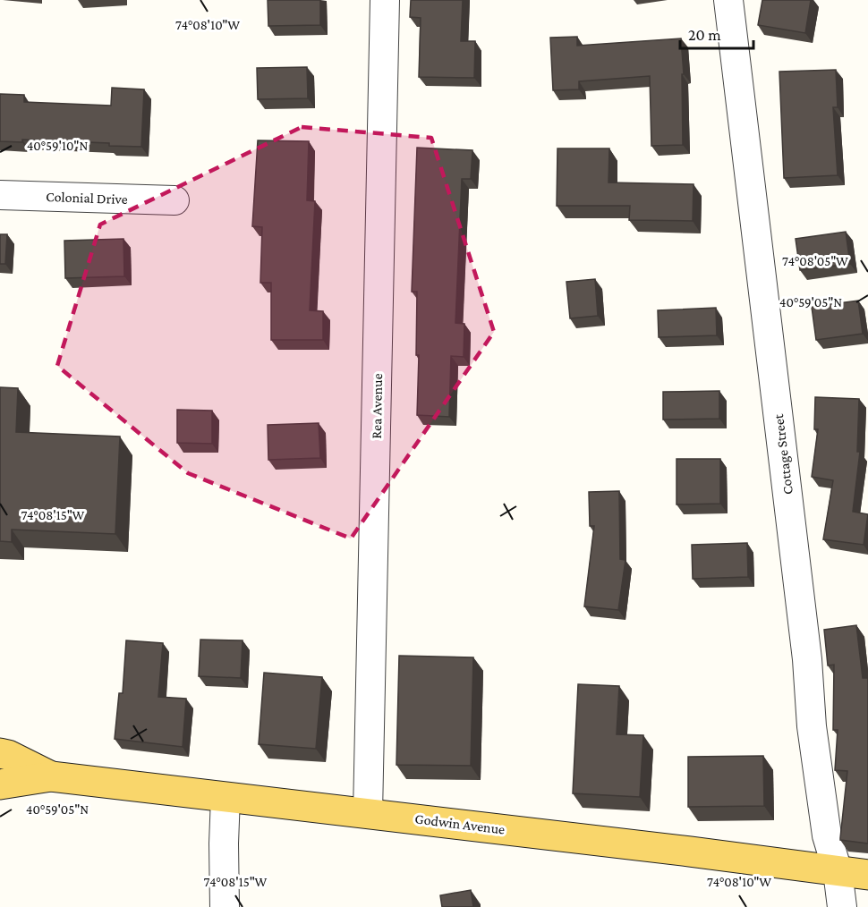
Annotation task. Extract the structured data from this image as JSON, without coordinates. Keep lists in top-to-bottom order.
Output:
{
  "streets": {
    "main road": ["Godwin Avenue"],
    "street": ["Colonial Drive", "Rea Avenue", "Cottage Street"]
  },
  "crossings": [
    ["Rea Avenue", "Godwin Avenue"],
    ["Cottage Street", "Godwin Avenue"]
  ],
  "scale_bar": "20 m",
  "coordinates": [
    "74°08'10\"W",
    "40°59'10\"N",
    "74°08'05\"W",
    "40°59'05\"N",
    "74°08'15\"W"
  ]
}
